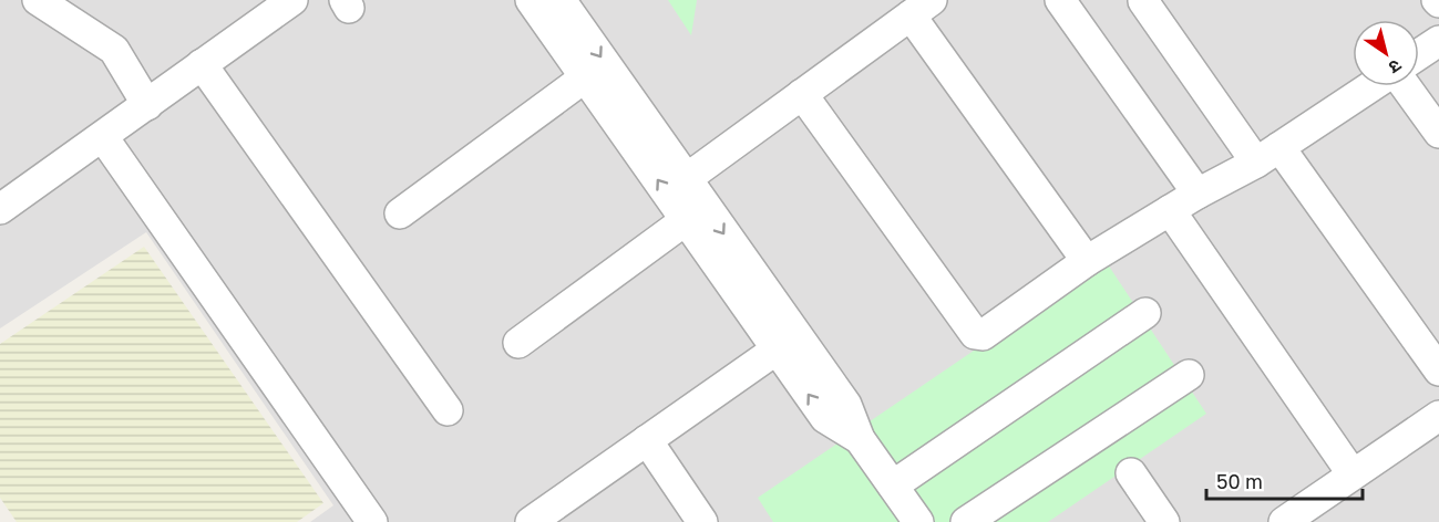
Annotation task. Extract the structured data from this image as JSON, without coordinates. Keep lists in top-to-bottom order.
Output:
{
  "scale_bar": "50 m",
  "north": "bottom right"
}
